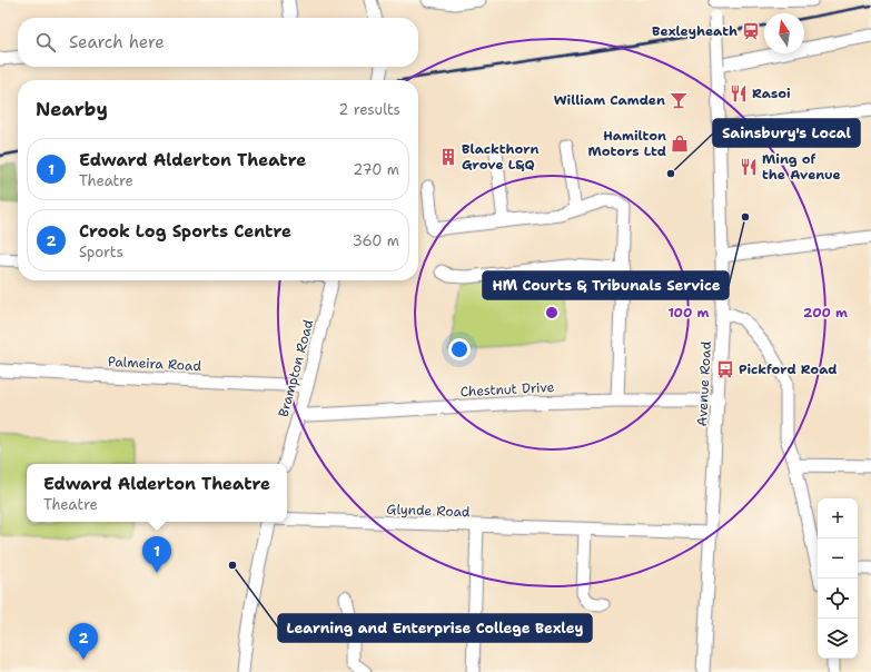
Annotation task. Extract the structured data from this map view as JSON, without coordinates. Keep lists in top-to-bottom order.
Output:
{
  "streets": {
    "street": [
      "Palmeira Road",
      "Brampton Road",
      "Avenue Road",
      "Chestnut Drive",
      "Glynde Road"
    ]
  },
  "crossings": [
    ["Palmeira Road", "Brampton Road"],
    ["Brampton Road", "Chestnut Drive"],
    ["Avenue Road", "Chestnut Drive"],
    ["Avenue Road", "Glynde Road"]
  ],
  "places": {
    "station": ["Bexleyheath"],
    "restaurant": ["Rasoi", "Ming of the Avenue"],
    "bar": ["William Camden"],
    "shop": ["Hamilton Motors Ltd"],
    "building": ["Blackthorn Grove L&Q"],
    "other": ["Sainsbury's Local", "HM Courts & Tribunals Service", "Learning and Enterprise College Bexley"],
    "bus stop": ["Pickford Road"]
  },
  "north": "top",
  "page": {
    "search": "Search here",
    "heading": ["Nearby", "2 results"],
    "list": [
      {
        "mark": "1",
        "name": "Edward Alderton Theatre",
        "note": "Theatre",
        "value": "270 m"
      },
      {
        "mark": "2",
        "name": "Crook Log Sports Centre",
        "note": "Sports",
        "value": "360 m"
      }
    ],
    "popup": ["Edward Alderton Theatre", "Theatre"],
    "map_buttons": ["+", "−"],
    "pins": ["1", "2"]
  },
  "rings": ["100 m", "200 m"]
}
